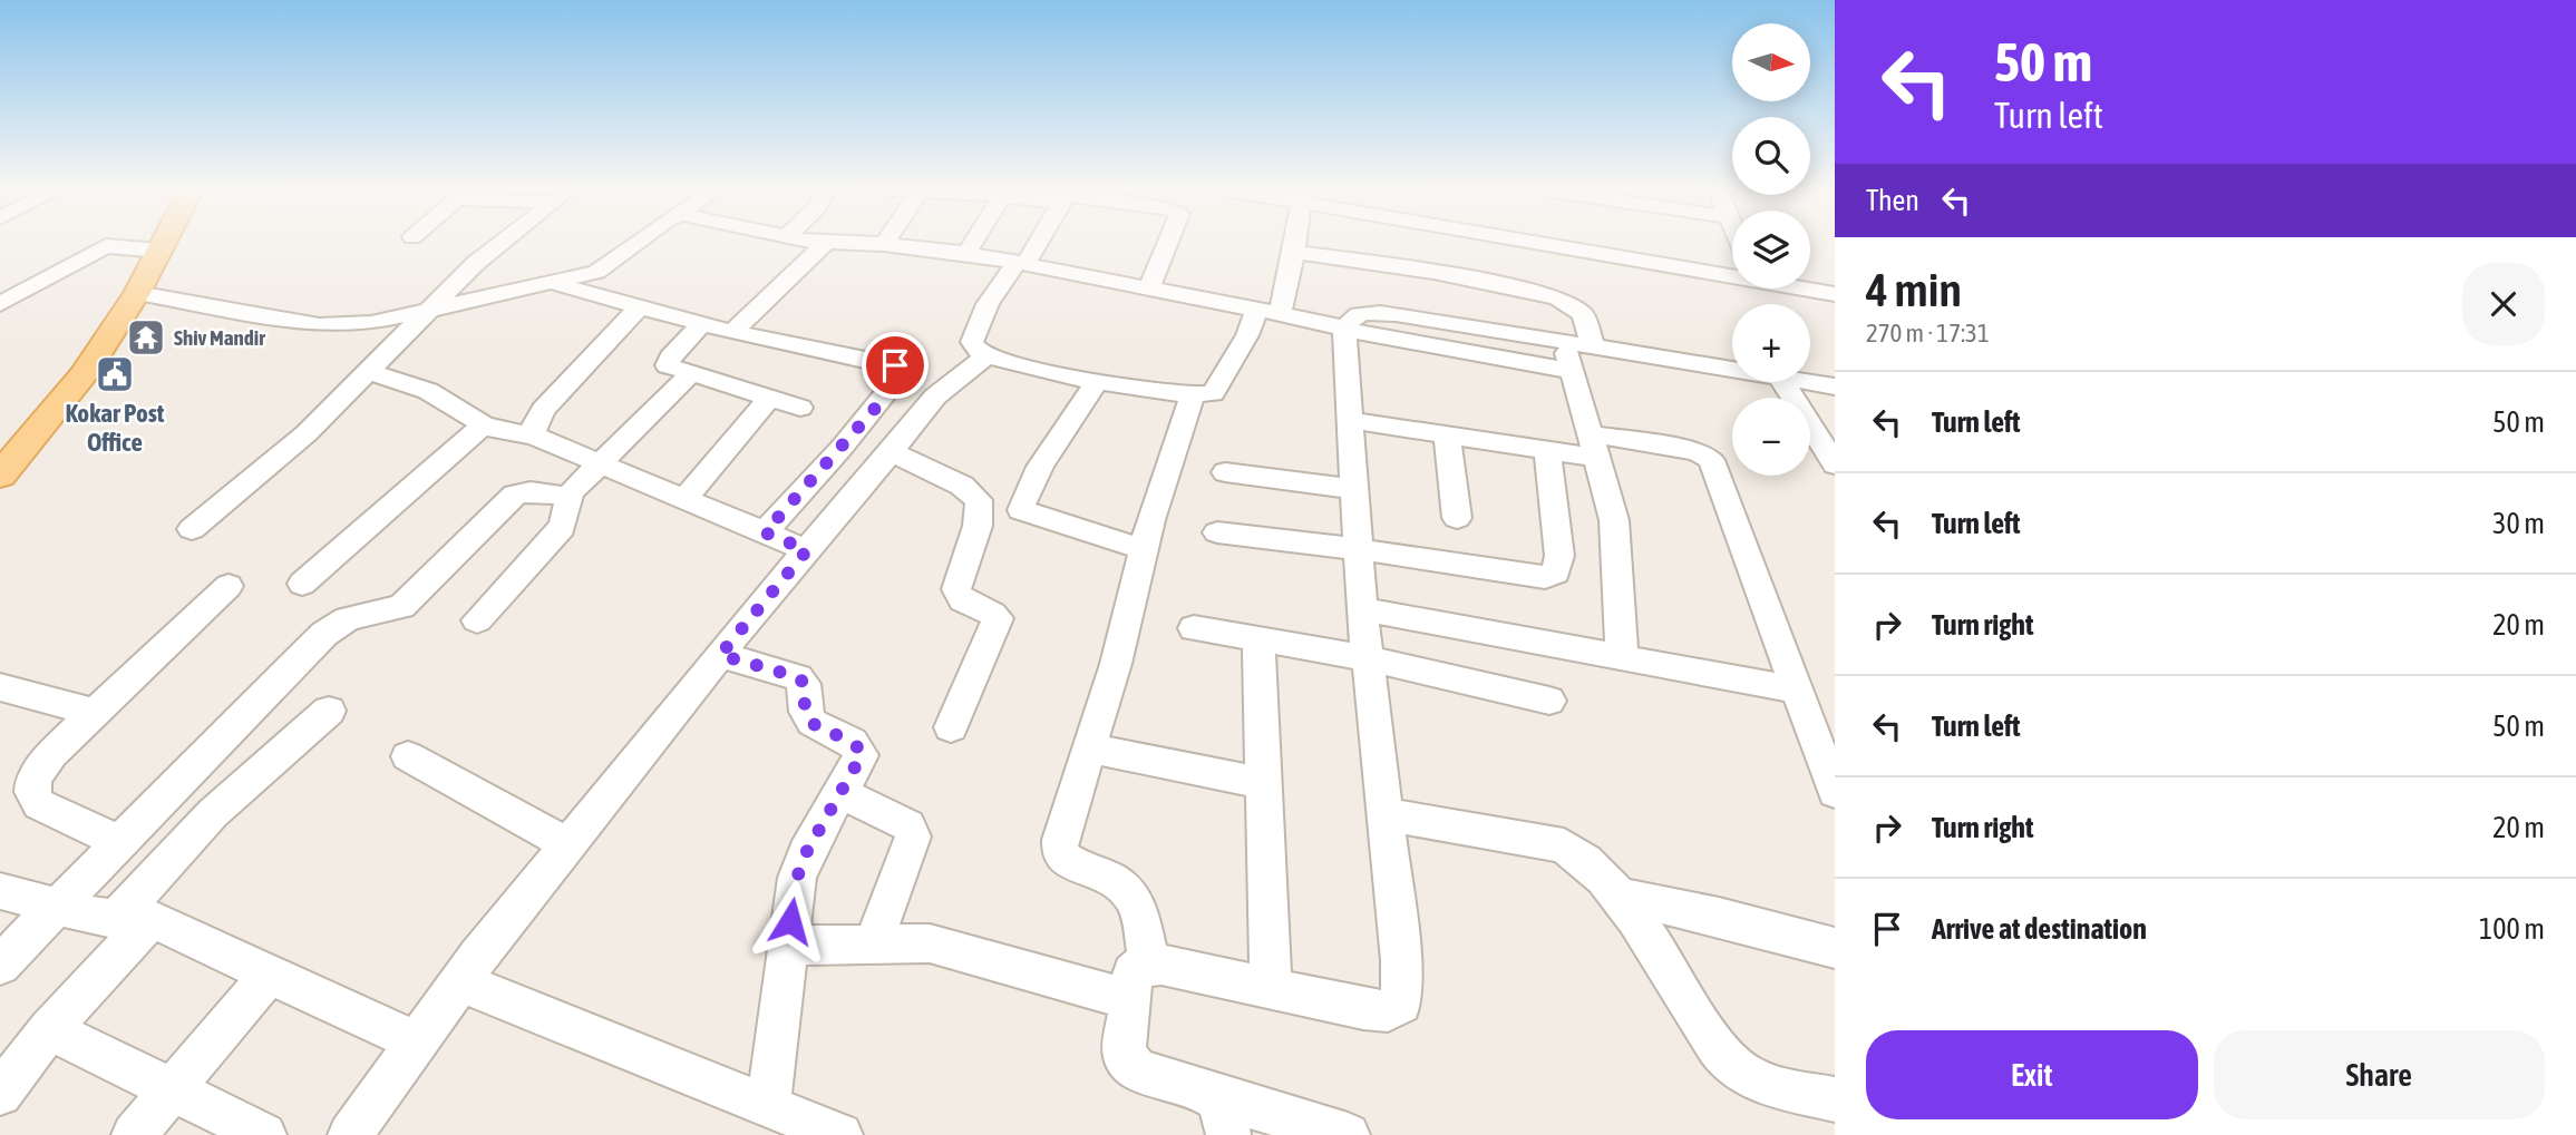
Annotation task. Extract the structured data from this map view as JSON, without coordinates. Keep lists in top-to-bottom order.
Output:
{
  "places": {
    "temple": ["Shiv Mandir"],
    "public building": ["Kokar Post Office"]
  },
  "north": "right",
  "page": {
    "turn": ["50 m", "Turn left"],
    "map_buttons": ["+", "−"],
    "then": "Then",
    "heading": ["4 min", "270 m · 17:31"],
    "list": [
      {
        "name": "Turn left",
        "value": "50 m"
      },
      {
        "name": "Turn left",
        "value": "30 m"
      },
      {
        "name": "Turn right",
        "value": "20 m"
      },
      {
        "name": "Turn left",
        "value": "50 m"
      },
      {
        "name": "Turn right",
        "value": "20 m"
      },
      {
        "name": "Arrive at destination",
        "value": "100 m"
      }
    ],
    "buttons": ["Exit", "Share"]
  }
}
